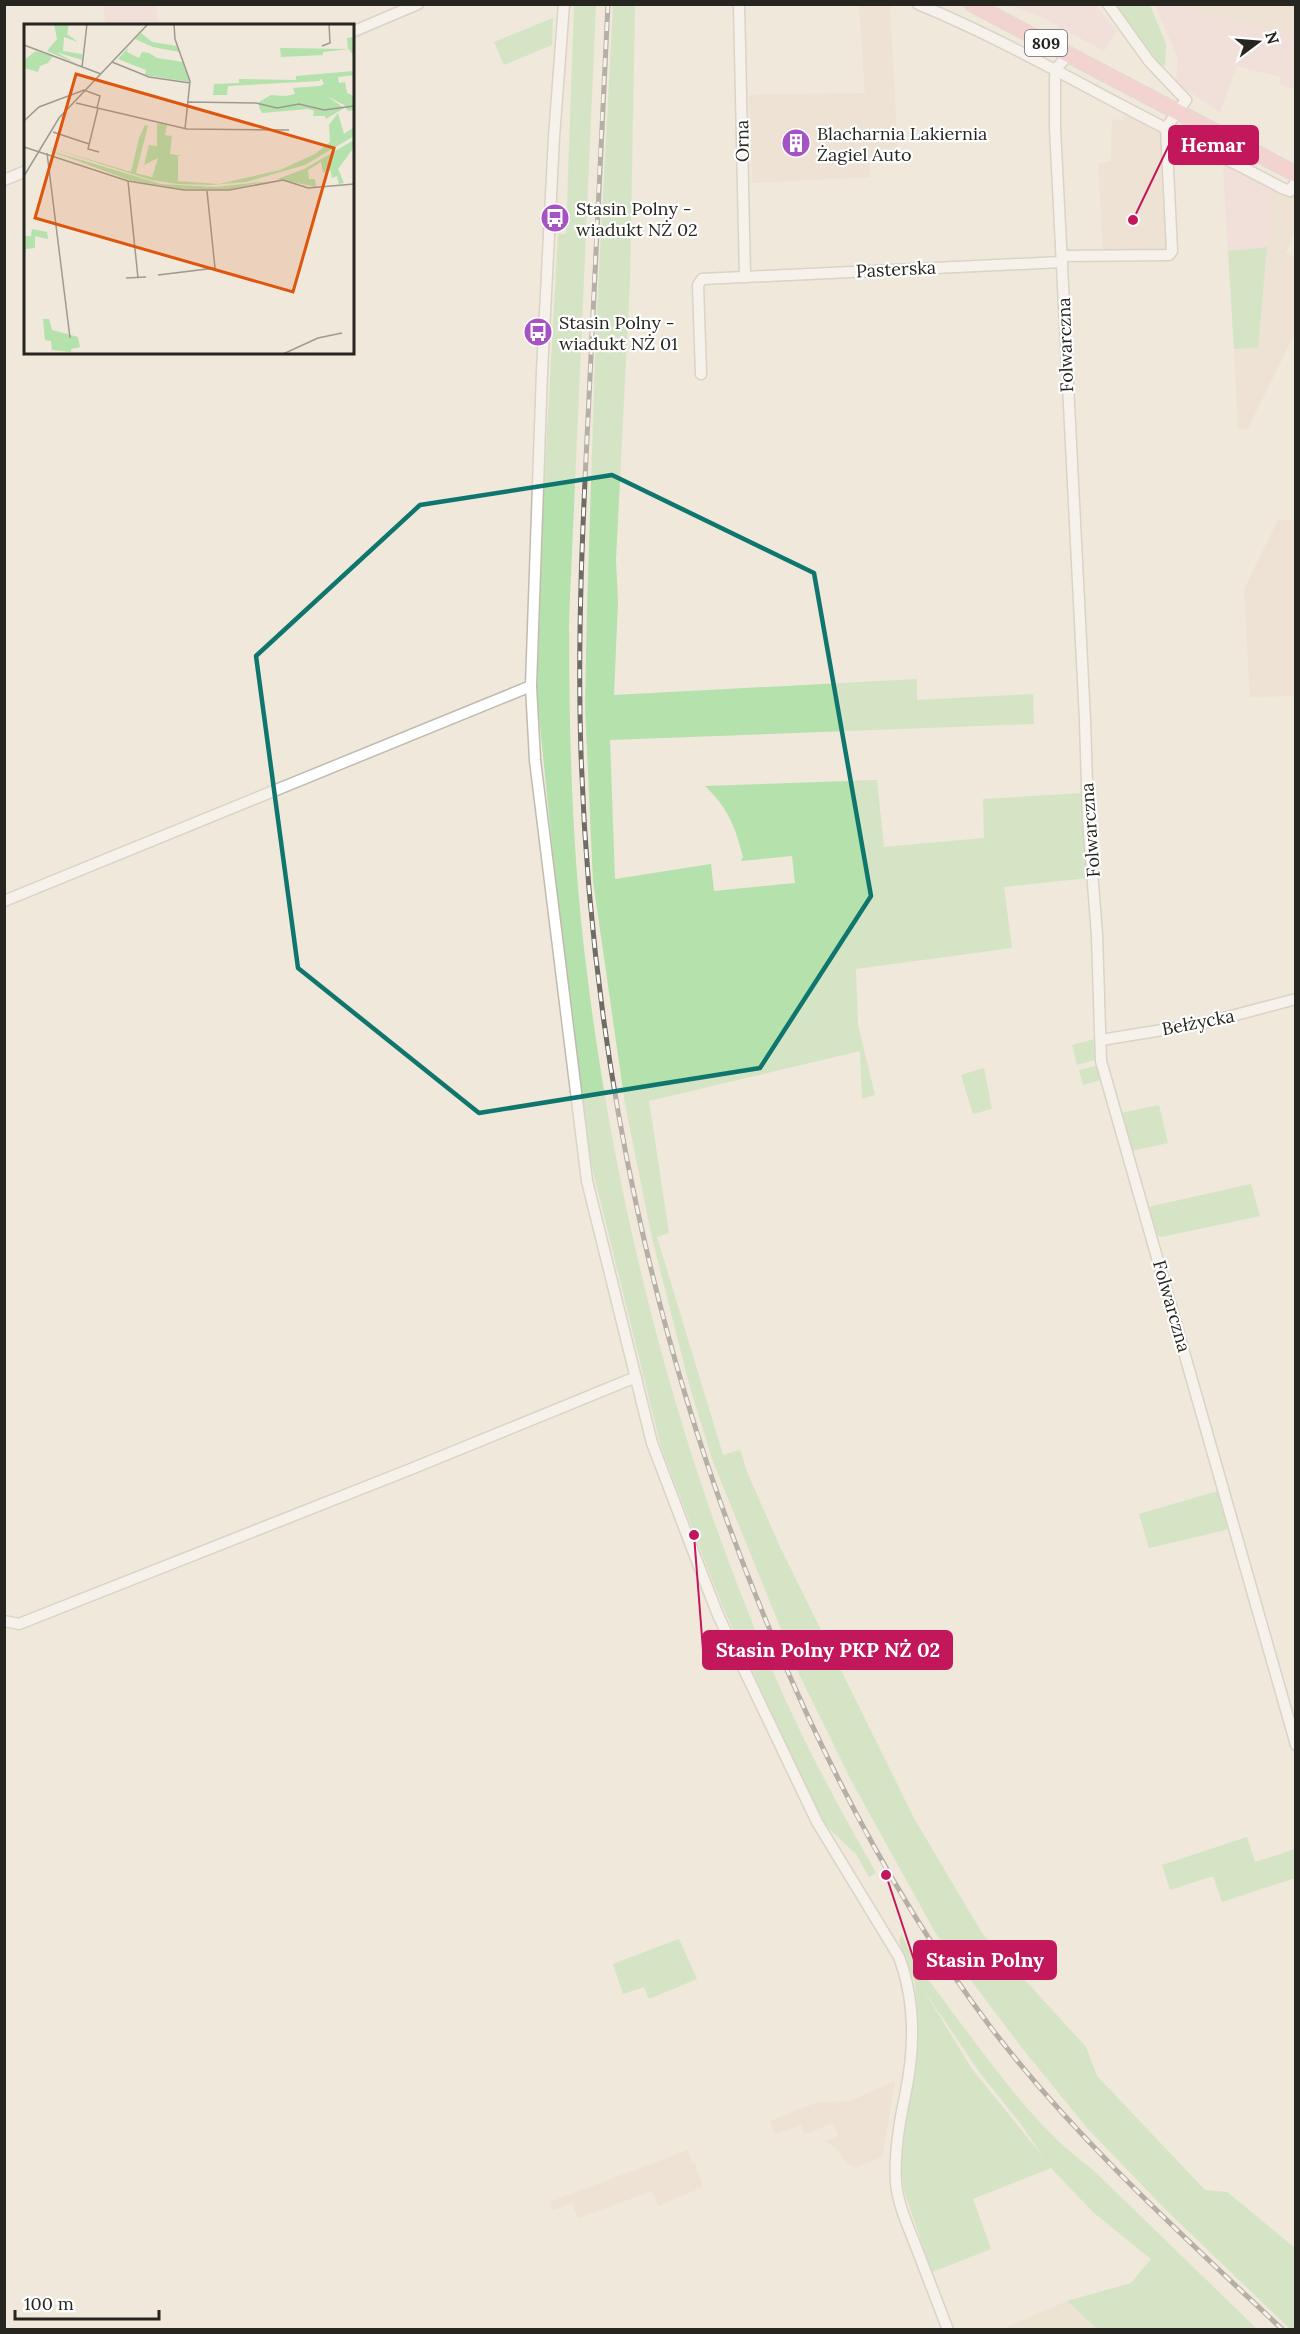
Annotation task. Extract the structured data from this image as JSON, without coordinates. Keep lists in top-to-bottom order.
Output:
{
  "streets": {
    "main road": ["809"],
    "street": [
      "Orna",
      "Pasterska",
      "Folwarczna",
      "Bełżycka"
    ]
  },
  "crossings": [
    ["Orna", "Pasterska"],
    ["Pasterska", "Folwarczna"],
    ["Folwarczna", "Bełżycka"]
  ],
  "places": {
    "building": ["Blacharnia Lakiernia Żagiel Auto"],
    "bus stop": ["Stasin Polny - wiadukt NŻ 02", "Stasin Polny - wiadukt NŻ 01"],
    "other": ["Hemar", "Stasin Polny PKP NŻ 02", "Stasin Polny"]
  },
  "scale_bar": "100 m",
  "north": "right"
}
